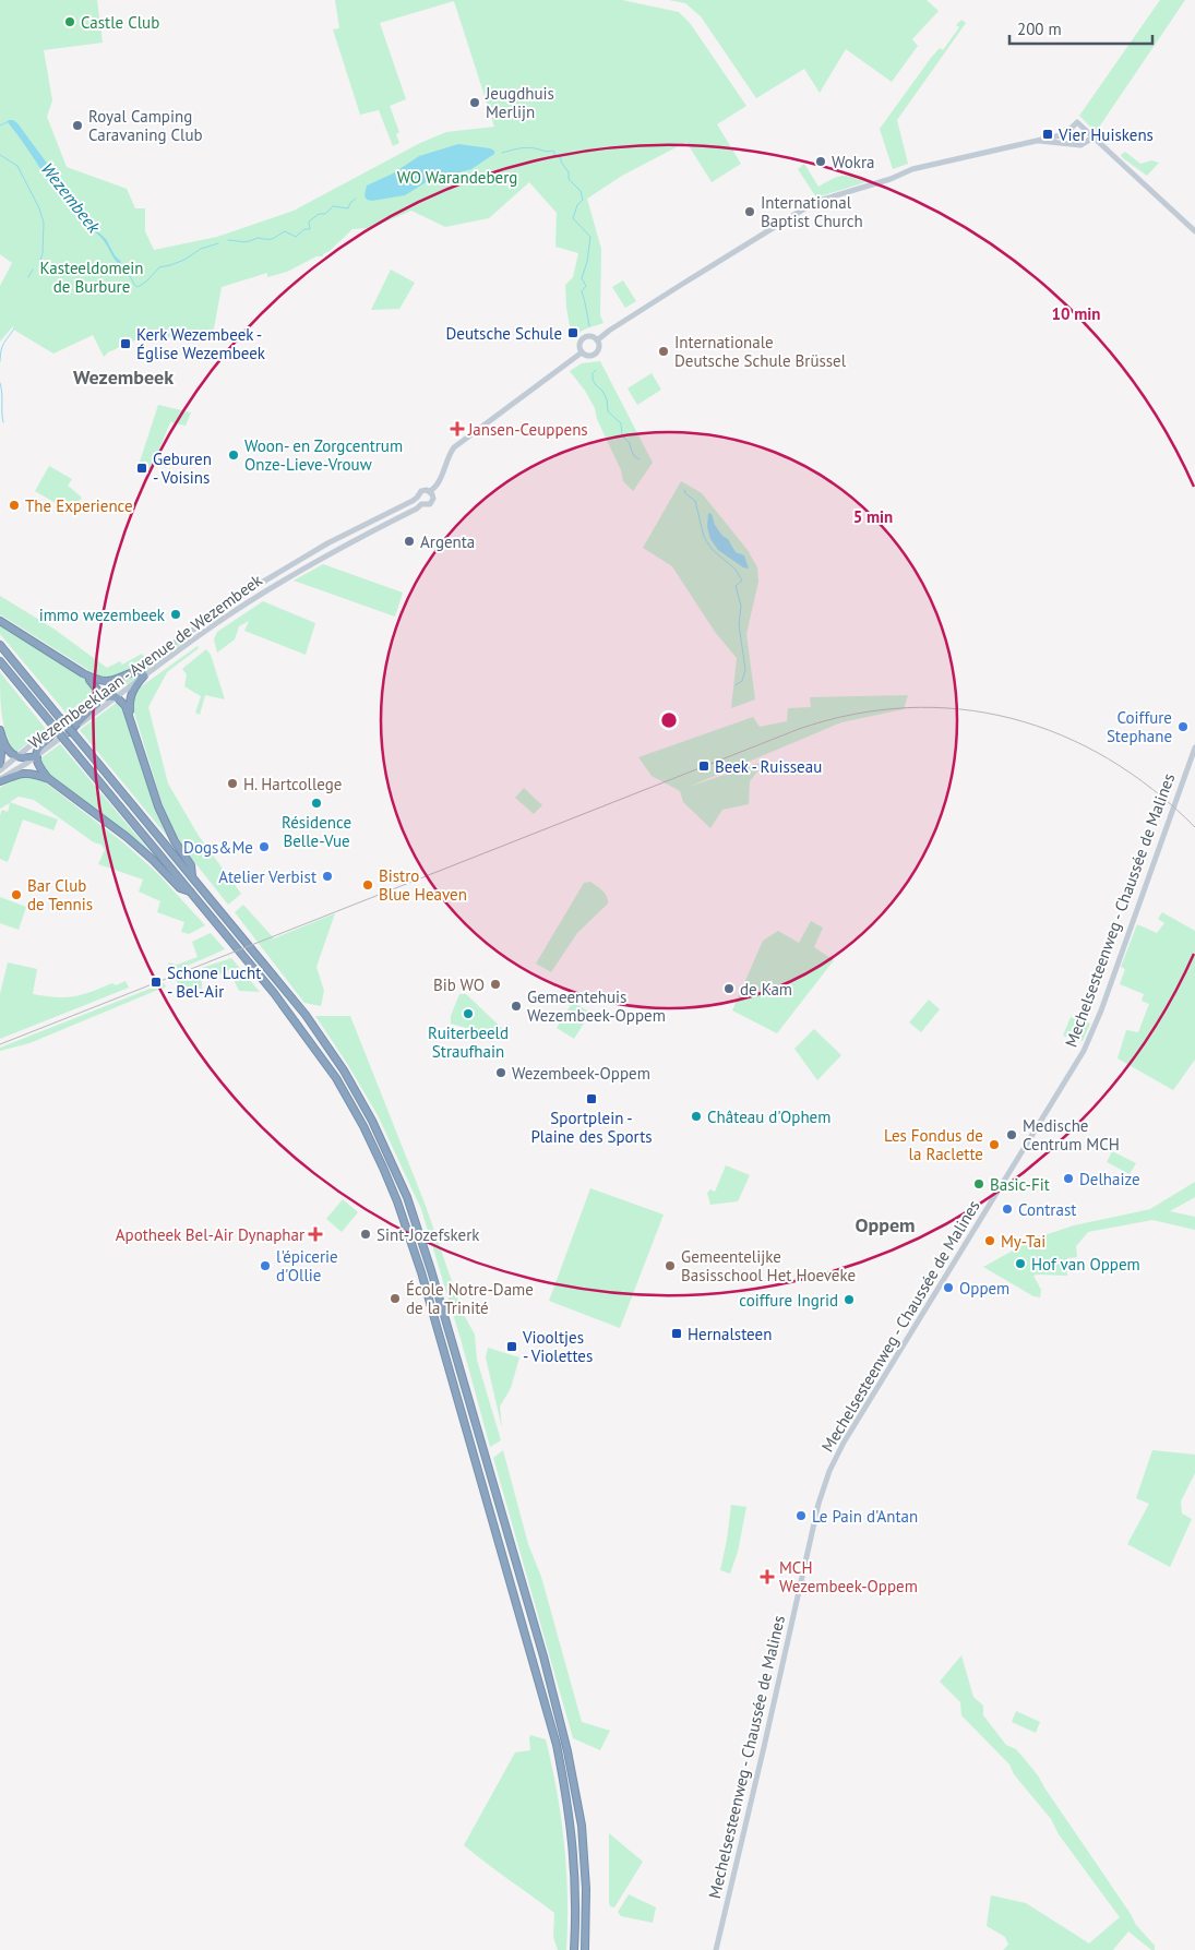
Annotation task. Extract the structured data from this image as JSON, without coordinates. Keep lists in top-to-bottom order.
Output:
{
  "streets": {
    "main road": ["Wezembeeklaan - Avenue de Wezembeek", "Mechelsesteenweg - Chaussée de Malines"]
  },
  "districts": ["Wezembeek", "Oppem"],
  "water": ["Wezembeek"],
  "parks": ["WO Warandeberg", "Kasteeldomein de Burbure"],
  "places": {
    "other": [
      "Castle Club",
      "Jeugdhuis Merlijn",
      "Royal Camping Caravaning Club",
      "Wokra",
      "International Baptist Church",
      "Internationale Deutsche Schule Brüssel",
      "Woon- en Zorgcentrum Onze-Lieve-Vrouw",
      "The Experience",
      "Argenta",
      "immo wezembeek",
      "Coiffure Stephane",
      "H. Hartcollege",
      "Résidence Belle-Vue",
      "Dogs&Me",
      "Atelier Verbist",
      "Bistro Blue Heaven",
      "Bar Club de Tennis",
      "Bib WO",
      "de Kam",
      "Gemeentehuis Wezembeek-Oppem",
      "Ruiterbeeld Straufhain",
      "Wezembeek-Oppem",
      "Château d'Ophem",
      "Medische Centrum MCH",
      "Les Fondus de la Raclette",
      "Delhaize",
      "Basic-Fit",
      "Contrast",
      "Sint-Jozefskerk",
      "My-Tai",
      "Hof van Oppem",
      "l'épicerie d'Ollie",
      "Gemeentelijke Basisschool Het Hoeveke",
      "Oppem",
      "École Notre-Dame de la Trinité",
      "coiffure Ingrid",
      "Le Pain d'Antan"
    ],
    "transit": [
      "Vier Huiskens",
      "Deutsche Schule",
      "Kerk Wezembeek - Église Wezembeek",
      "Geburen - Voisins",
      "Beek - Ruisseau",
      "Schone Lucht - Bel-Air",
      "Sportplein - Plaine des Sports",
      "Hernalsteen",
      "Viooltjes - Violettes"
    ],
    "health": ["Jansen-Ceuppens", "Apotheek Bel-Air Dynaphar", "MCH Wezembeek-Oppem"]
  },
  "scale_bar": "200 m",
  "rings": ["10 min", "5 min"]
}
